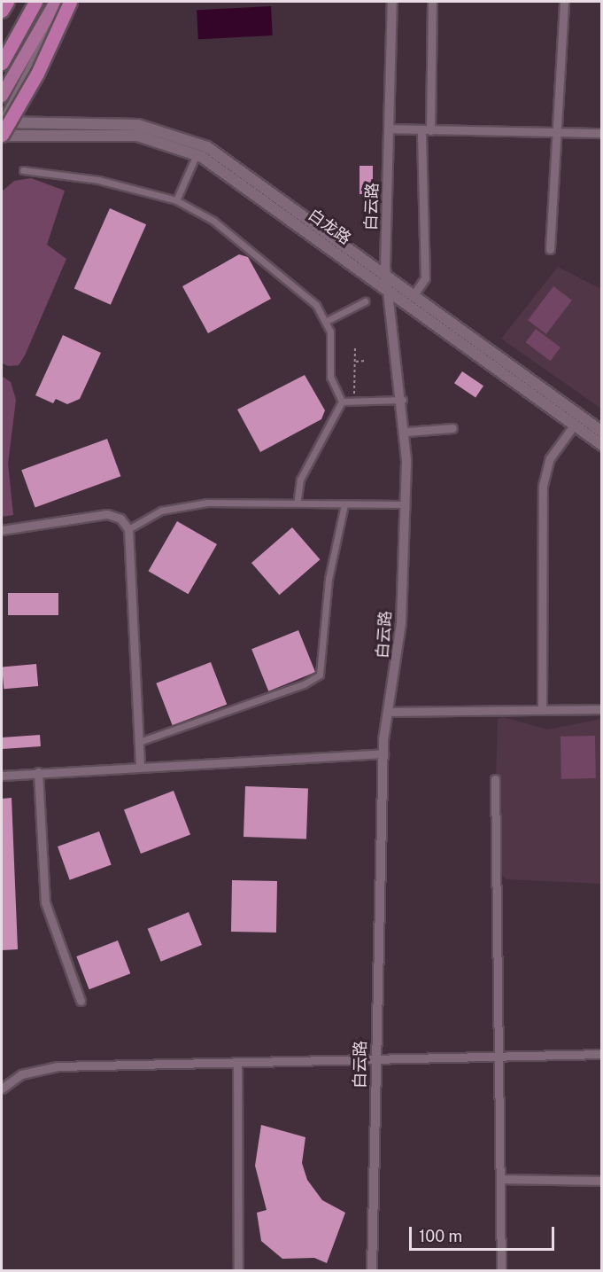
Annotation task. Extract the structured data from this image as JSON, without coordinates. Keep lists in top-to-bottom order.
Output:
{
  "streets": {
    "main road": ["白龙路"],
    "street": ["白云路"]
  },
  "crossings": [
    ["白云路", "白龙路"]
  ],
  "scale_bar": "100 m"
}
